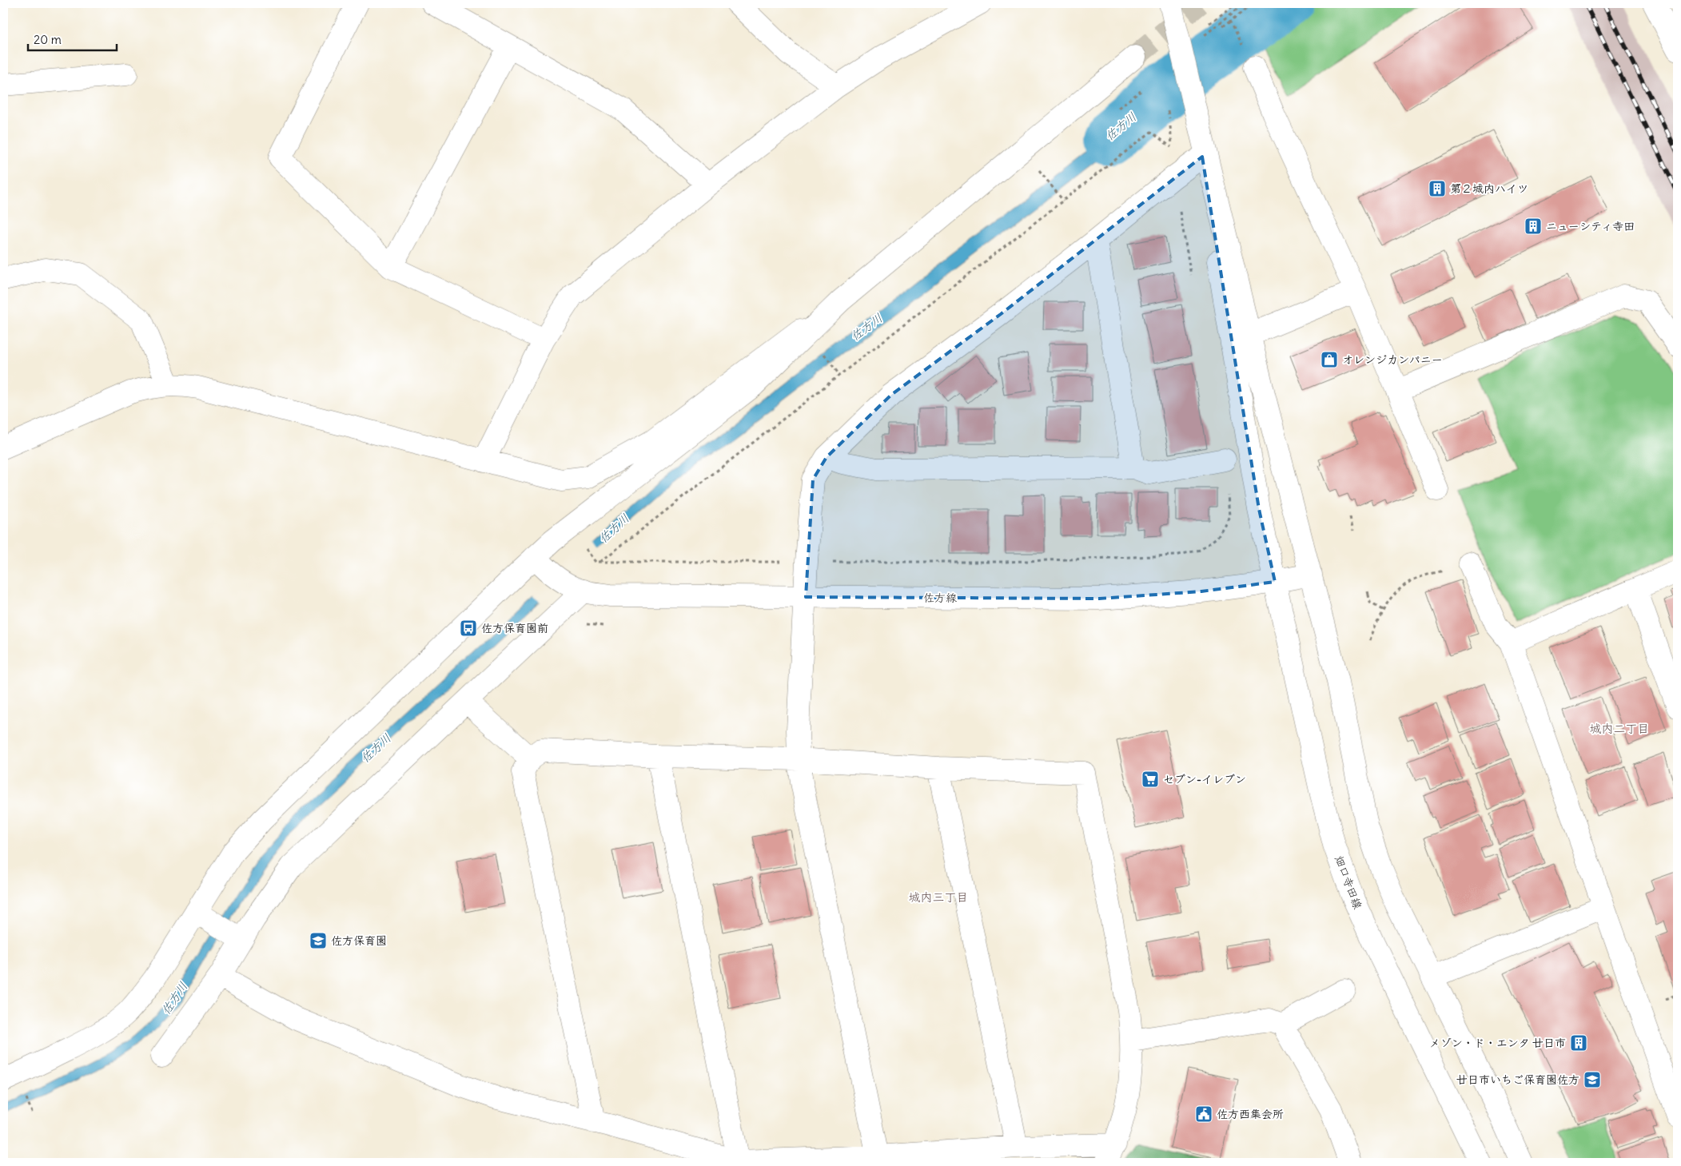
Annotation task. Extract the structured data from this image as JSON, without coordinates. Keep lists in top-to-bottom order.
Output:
{
  "streets": {
    "street": ["佐方線", "畑口寺田線"]
  },
  "crossings": [
    ["佐方線", "畑口寺田線"]
  ],
  "districts": ["城内二丁目", "城内三丁目"],
  "water": ["佐方川"],
  "places": {
    "building": ["第２城内ハイツ", "ニューシティ寺田", "メゾン・ド・エンタ 廿日市"],
    "shop": ["オレンジカンパニー"],
    "bus stop": ["佐方保育園前"],
    "supermarket": ["セブン-イレブン"],
    "school or university": ["佐方保育園", "廿日市いちご保育園佐方"],
    "public building": ["佐方西集会所"]
  },
  "scale_bar": "20 m"
}
